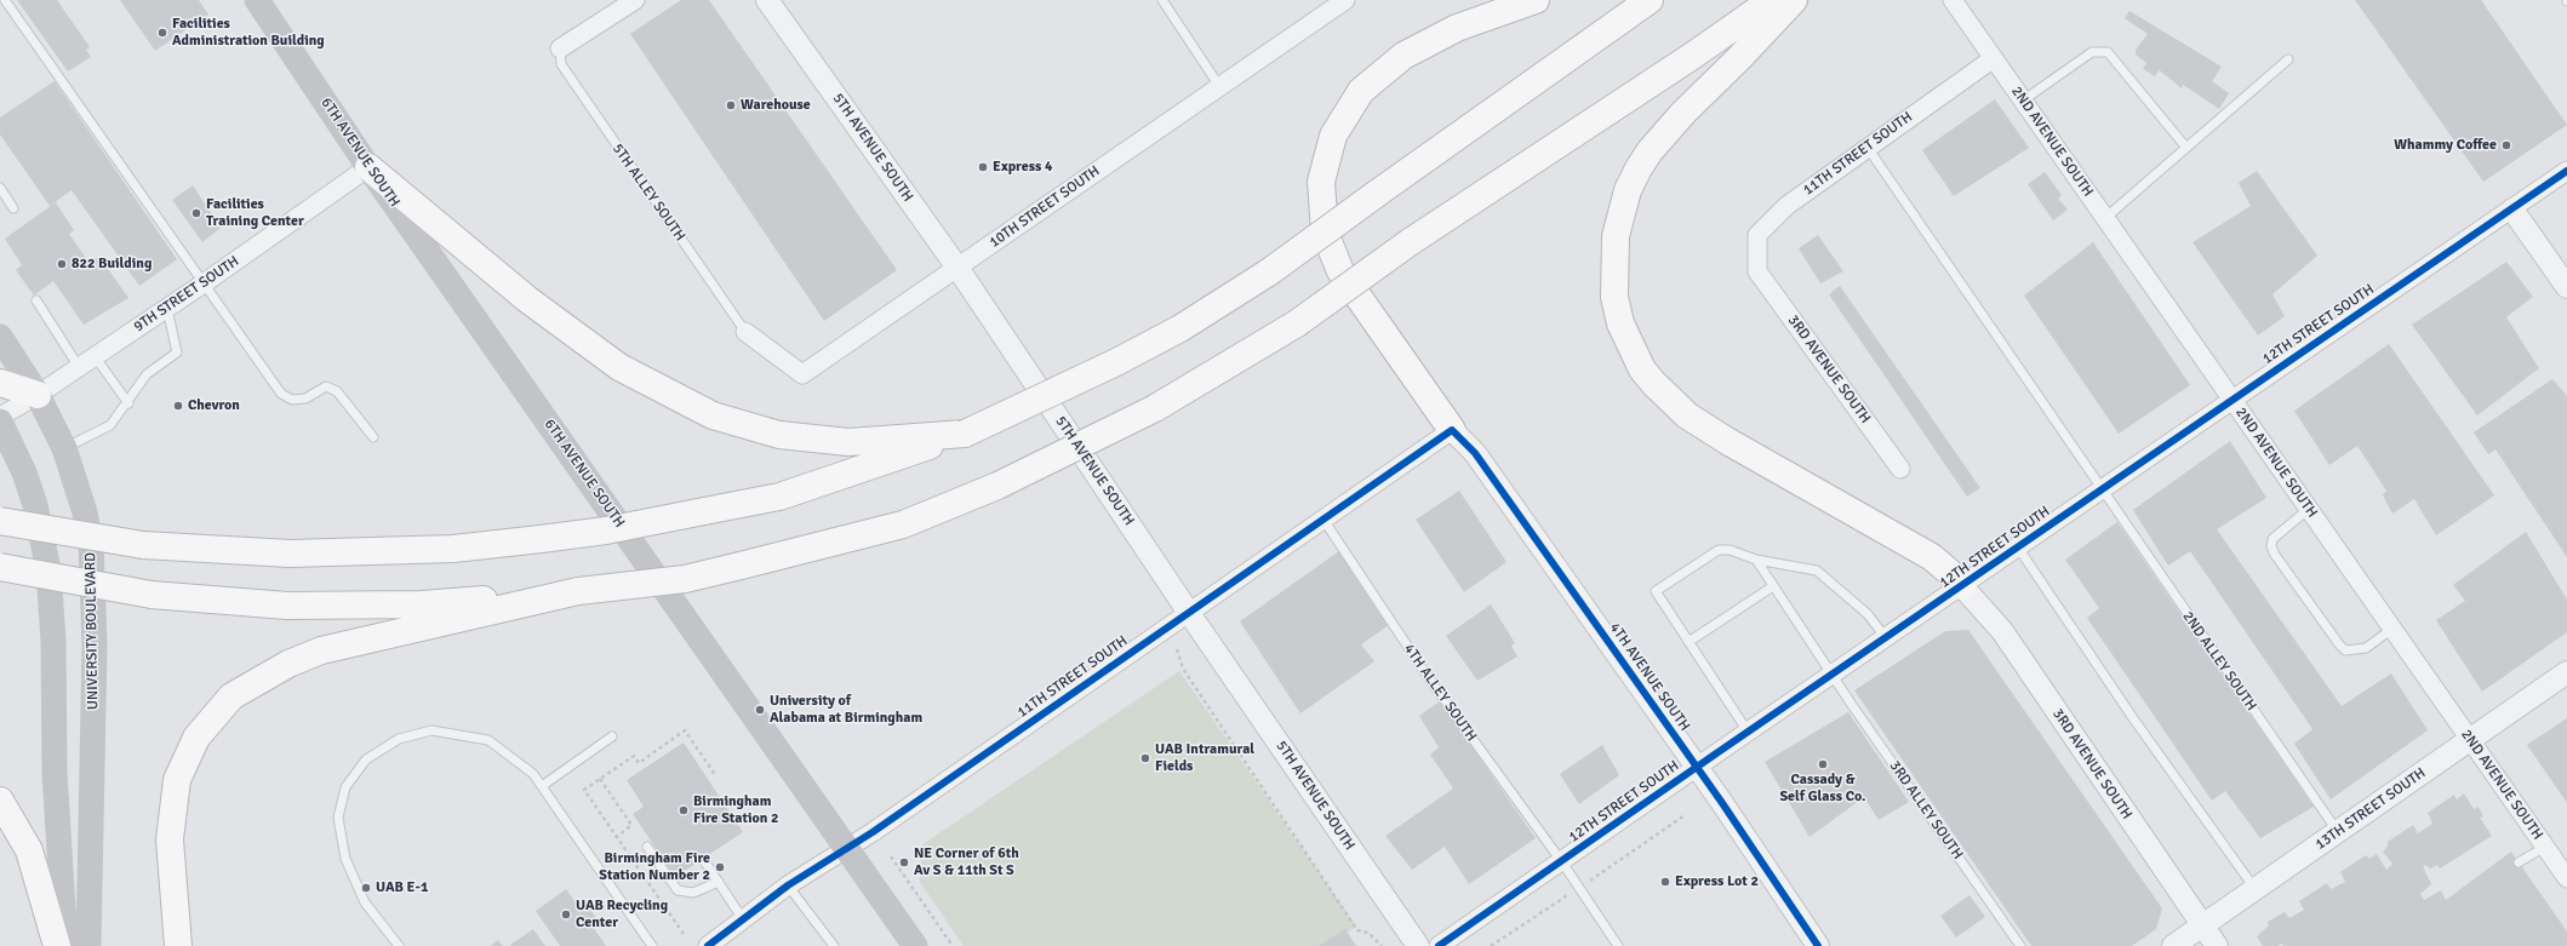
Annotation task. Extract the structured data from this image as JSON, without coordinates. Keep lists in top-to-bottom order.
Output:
{
  "streets": {
    "main road": ["6TH AVENUE SOUTH", "UNIVERSITY BOULEVARD"],
    "street": [
      "2ND AVENUE SOUTH",
      "5TH AVENUE SOUTH",
      "11TH STREET SOUTH",
      "10TH STREET SOUTH",
      "9TH STREET SOUTH",
      "12TH STREET SOUTH",
      "3RD AVENUE SOUTH",
      "4TH AVENUE SOUTH",
      "13TH STREET SOUTH"
    ],
    "lane": [
      "5TH ALLEY SOUTH",
      "2ND ALLEY SOUTH",
      "4TH ALLEY SOUTH",
      "3RD ALLEY SOUTH"
    ]
  },
  "crossings": [
    ["2ND AVENUE SOUTH", "11TH STREET SOUTH"],
    ["2ND AVENUE SOUTH", "12TH STREET SOUTH"],
    ["2ND AVENUE SOUTH", "13TH STREET SOUTH"],
    ["5TH AVENUE SOUTH", "11TH STREET SOUTH"],
    ["5TH AVENUE SOUTH", "10TH STREET SOUTH"],
    ["6TH AVENUE SOUTH", "11TH STREET SOUTH"],
    ["6TH AVENUE SOUTH", "9TH STREET SOUTH"],
    ["11TH STREET SOUTH", "3RD AVENUE SOUTH"],
    ["11TH STREET SOUTH", "2ND ALLEY SOUTH"],
    ["11TH STREET SOUTH", "4TH AVENUE SOUTH"],
    ["11TH STREET SOUTH", "4TH ALLEY SOUTH"],
    ["5TH ALLEY SOUTH", "10TH STREET SOUTH"],
    ["9TH STREET SOUTH", "UNIVERSITY BOULEVARD"],
    ["12TH STREET SOUTH", "3RD AVENUE SOUTH"],
    ["12TH STREET SOUTH", "2ND ALLEY SOUTH"],
    ["12TH STREET SOUTH", "4TH AVENUE SOUTH"],
    ["12TH STREET SOUTH", "4TH ALLEY SOUTH"],
    ["12TH STREET SOUTH", "3RD ALLEY SOUTH"],
    ["3RD AVENUE SOUTH", "13TH STREET SOUTH"],
    ["2ND ALLEY SOUTH", "13TH STREET SOUTH"]
  ],
  "places": [
    "Facilities Administration Building",
    "Warehouse",
    "Whammy Coffee",
    "Express 4",
    "Facilities Training Center",
    "822 Building",
    "Chevron",
    "University of Alabama at Birmingham",
    "UAB Intramural Fields",
    "Cassady & Self Glass Co.",
    "Birmingham Fire Station 2",
    "NE Corner of 6th Av S & 11th St S",
    "Birmingham Fire Station Number 2",
    "Express Lot 2",
    "UAB E-1",
    "UAB Recycling Center"
  ]
}
